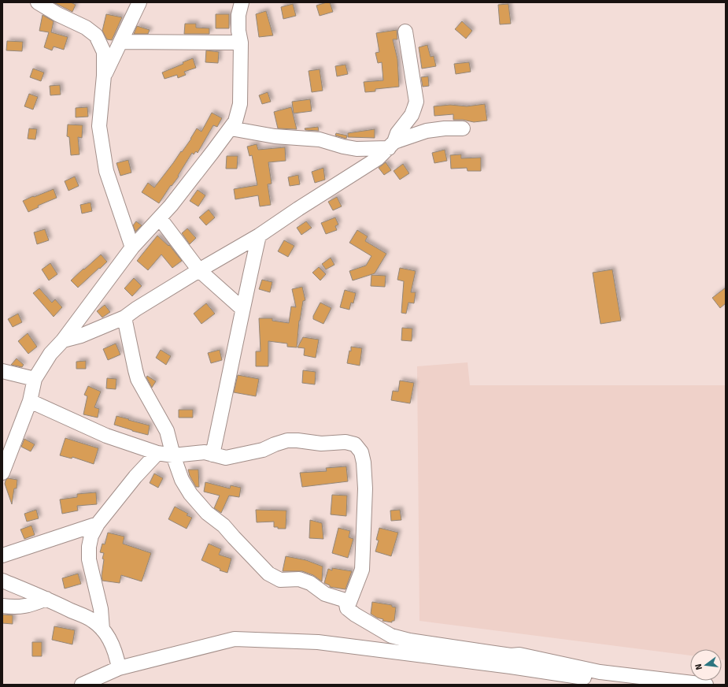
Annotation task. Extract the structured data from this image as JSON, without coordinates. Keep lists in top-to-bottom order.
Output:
{
  "north": "left"
}
